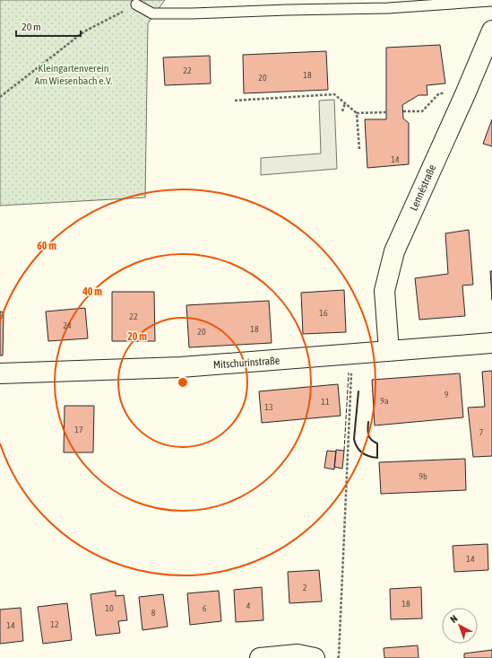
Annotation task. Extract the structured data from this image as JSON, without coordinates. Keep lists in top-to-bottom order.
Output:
{
  "streets": {
    "street": ["Lennéstraße", "Mitschurinstraße"]
  },
  "crossings": [
    ["Lennéstraße", "Mitschurinstraße"]
  ],
  "parks": ["Kleingartenverein Am Wiesenbach e.V."],
  "house_numbers": [
    "22",
    "18",
    "20",
    "14",
    "16",
    "22",
    "24",
    "18",
    "20",
    "9",
    "9a",
    "11",
    "13",
    "17",
    "7",
    "9b",
    "14",
    "2",
    "18",
    "4",
    "10",
    "6",
    "8",
    "12",
    "14"
  ],
  "scale_bar": "20 m",
  "north": "top left",
  "rings": ["60 m", "40 m", "20 m"]
}
